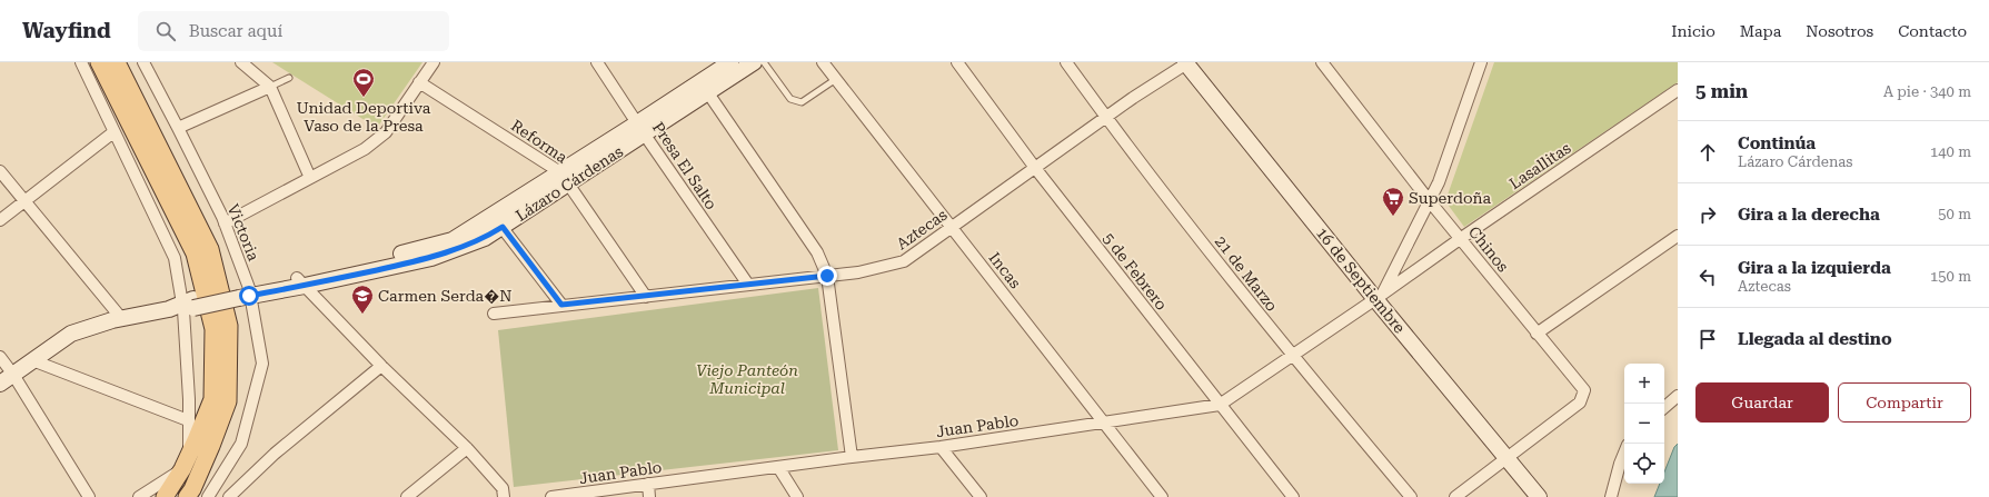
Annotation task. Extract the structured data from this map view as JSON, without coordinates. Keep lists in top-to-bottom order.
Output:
{
  "streets": {
    "street": [
      "Reforma",
      "Presa El Salto",
      "Lasallitas",
      "Lázaro Cárdenas",
      "Aztecas",
      "Victoria",
      "Chinos",
      "Incas",
      "5 de Febrero",
      "21 de Marzo",
      "16 de Septiembre",
      "Juan Pablo"
    ]
  },
  "crossings": [
    ["Reforma", "Lázaro Cárdenas"],
    ["Reforma", "Aztecas"],
    ["Presa El Salto", "Lázaro Cárdenas"],
    ["Presa El Salto", "Aztecas"],
    ["Lasallitas", "Chinos"],
    ["Lasallitas", "16 de Septiembre"],
    ["Lasallitas", "Juan Pablo"],
    ["Lázaro Cárdenas", "Victoria"],
    ["Aztecas", "Incas"],
    ["Aztecas", "5 de Febrero"],
    ["Aztecas", "21 de Marzo"],
    ["Aztecas", "16 de Septiembre"],
    ["Chinos", "16 de Septiembre"],
    ["Incas", "Juan Pablo"],
    ["5 de Febrero", "Juan Pablo"],
    ["21 de Marzo", "Juan Pablo"],
    ["16 de Septiembre", "Juan Pablo"]
  ],
  "parks": ["Viejo Panteón Municipal"],
  "places": {
    "sports": ["Unidad Deportiva Vaso de la Presa"],
    "supermarket": ["Superdoña"],
    "school or university": ["Carmen Serda�N"]
  },
  "page": {
    "header": "Wayfind",
    "search": "Buscar aquí",
    "nav": [
      "Inicio",
      "Mapa",
      "Nosotros",
      "Contacto"
    ],
    "heading": ["5 min", "A pie · 340 m"],
    "list": [
      ["Continúa", "Lázaro Cárdenas", "140 m"],
      ["Gira a la derecha", "50 m"],
      ["Gira a la izquierda", "Aztecas", "150 m"],
      "Llegada al destino"
    ],
    "map_buttons": ["+", "−"],
    "buttons": ["Guardar", "Compartir"]
  }
}
